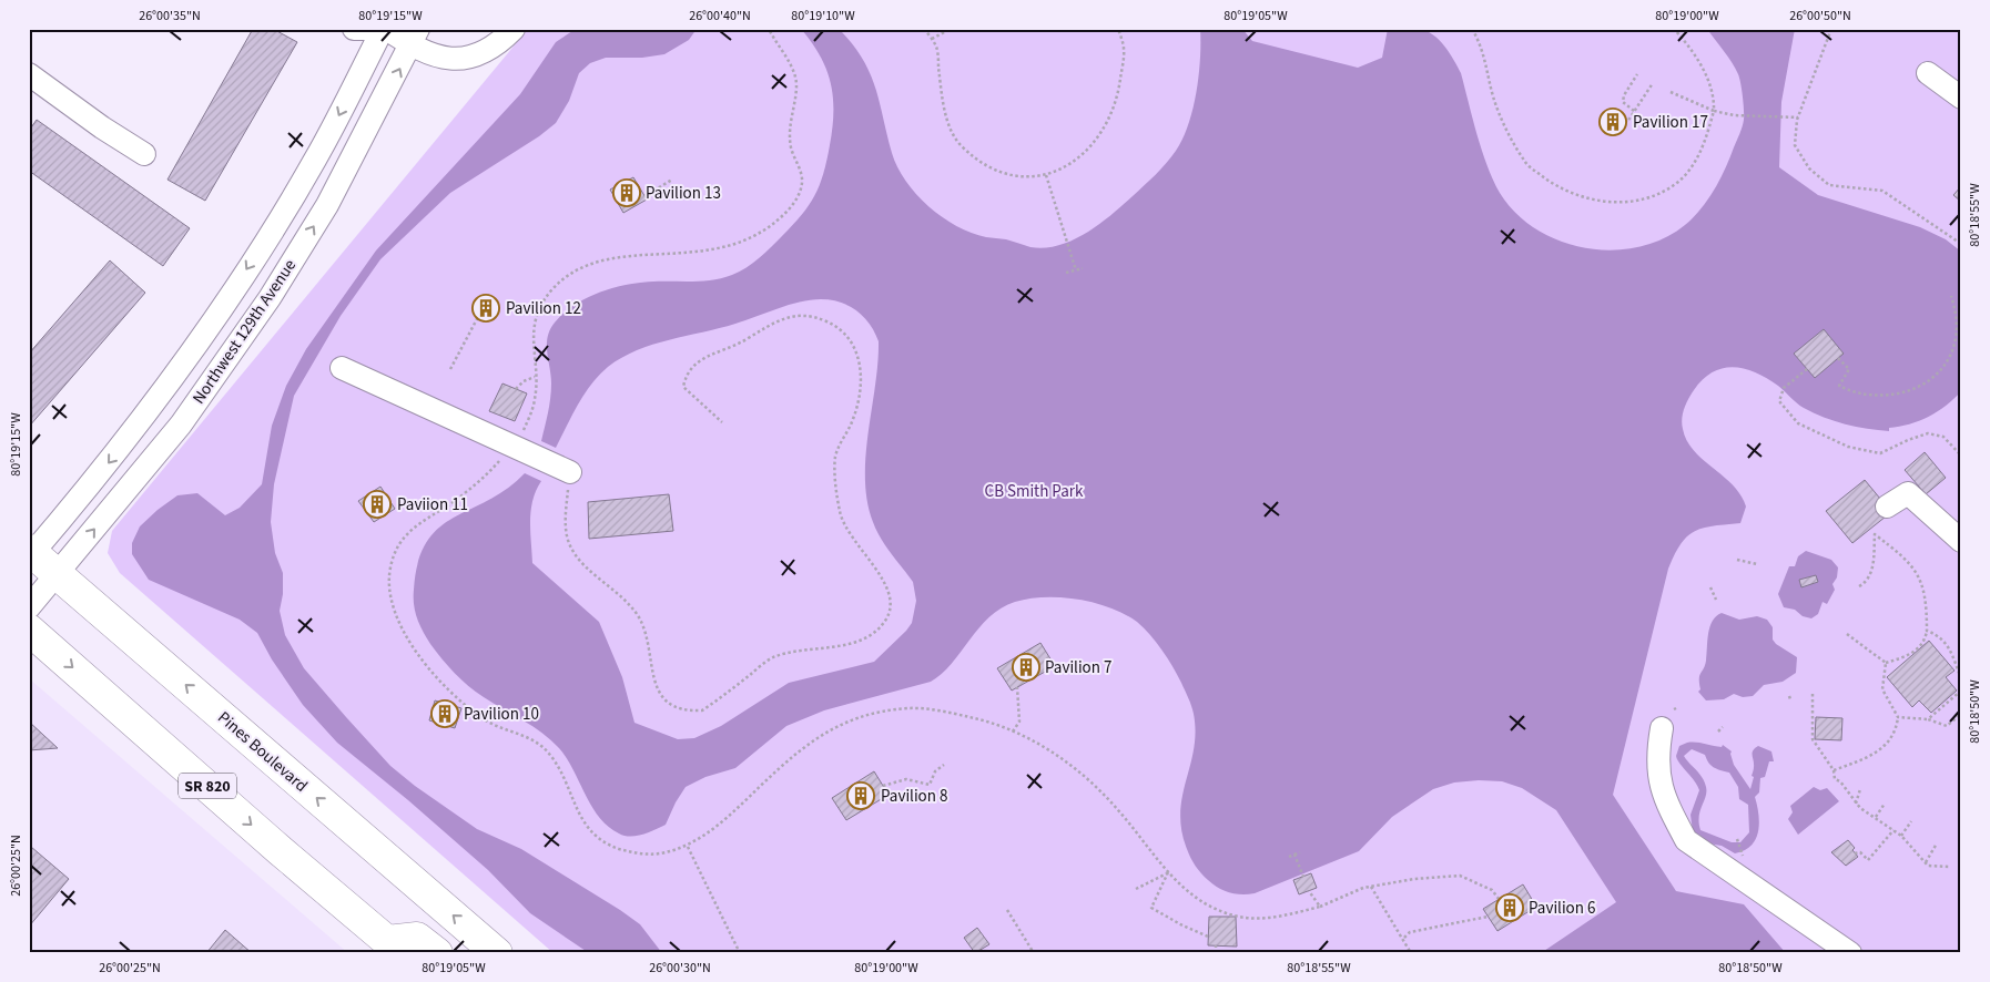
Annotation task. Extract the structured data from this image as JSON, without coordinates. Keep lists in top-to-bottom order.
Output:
{
  "streets": {
    "highway": ["Pines Boulevard", "SR 820"],
    "street": ["Northwest 129th Avenue"]
  },
  "crossings": [
    ["Northwest 129th Avenue", "Pines Boulevard"]
  ],
  "parks": ["CB Smith Park"],
  "places": {
    "building": [
      "Pavilion 17",
      "Pavilion 13",
      "Pavilion 12",
      "Paviion 11",
      "Pavilion 7",
      "Pavilion 10",
      "Pavilion 8",
      "Pavilion 6"
    ]
  },
  "coordinates": [
    "26°00'35\"N",
    "80°19'15\"W",
    "26°00'40\"N",
    "80°19'10\"W",
    "80°19'05\"W",
    "80°19'00\"W",
    "26°00'50\"N",
    "80°18'55\"W",
    "80°18'50\"W",
    "26°00'25\"N",
    "26°00'30\"N"
  ]
}
